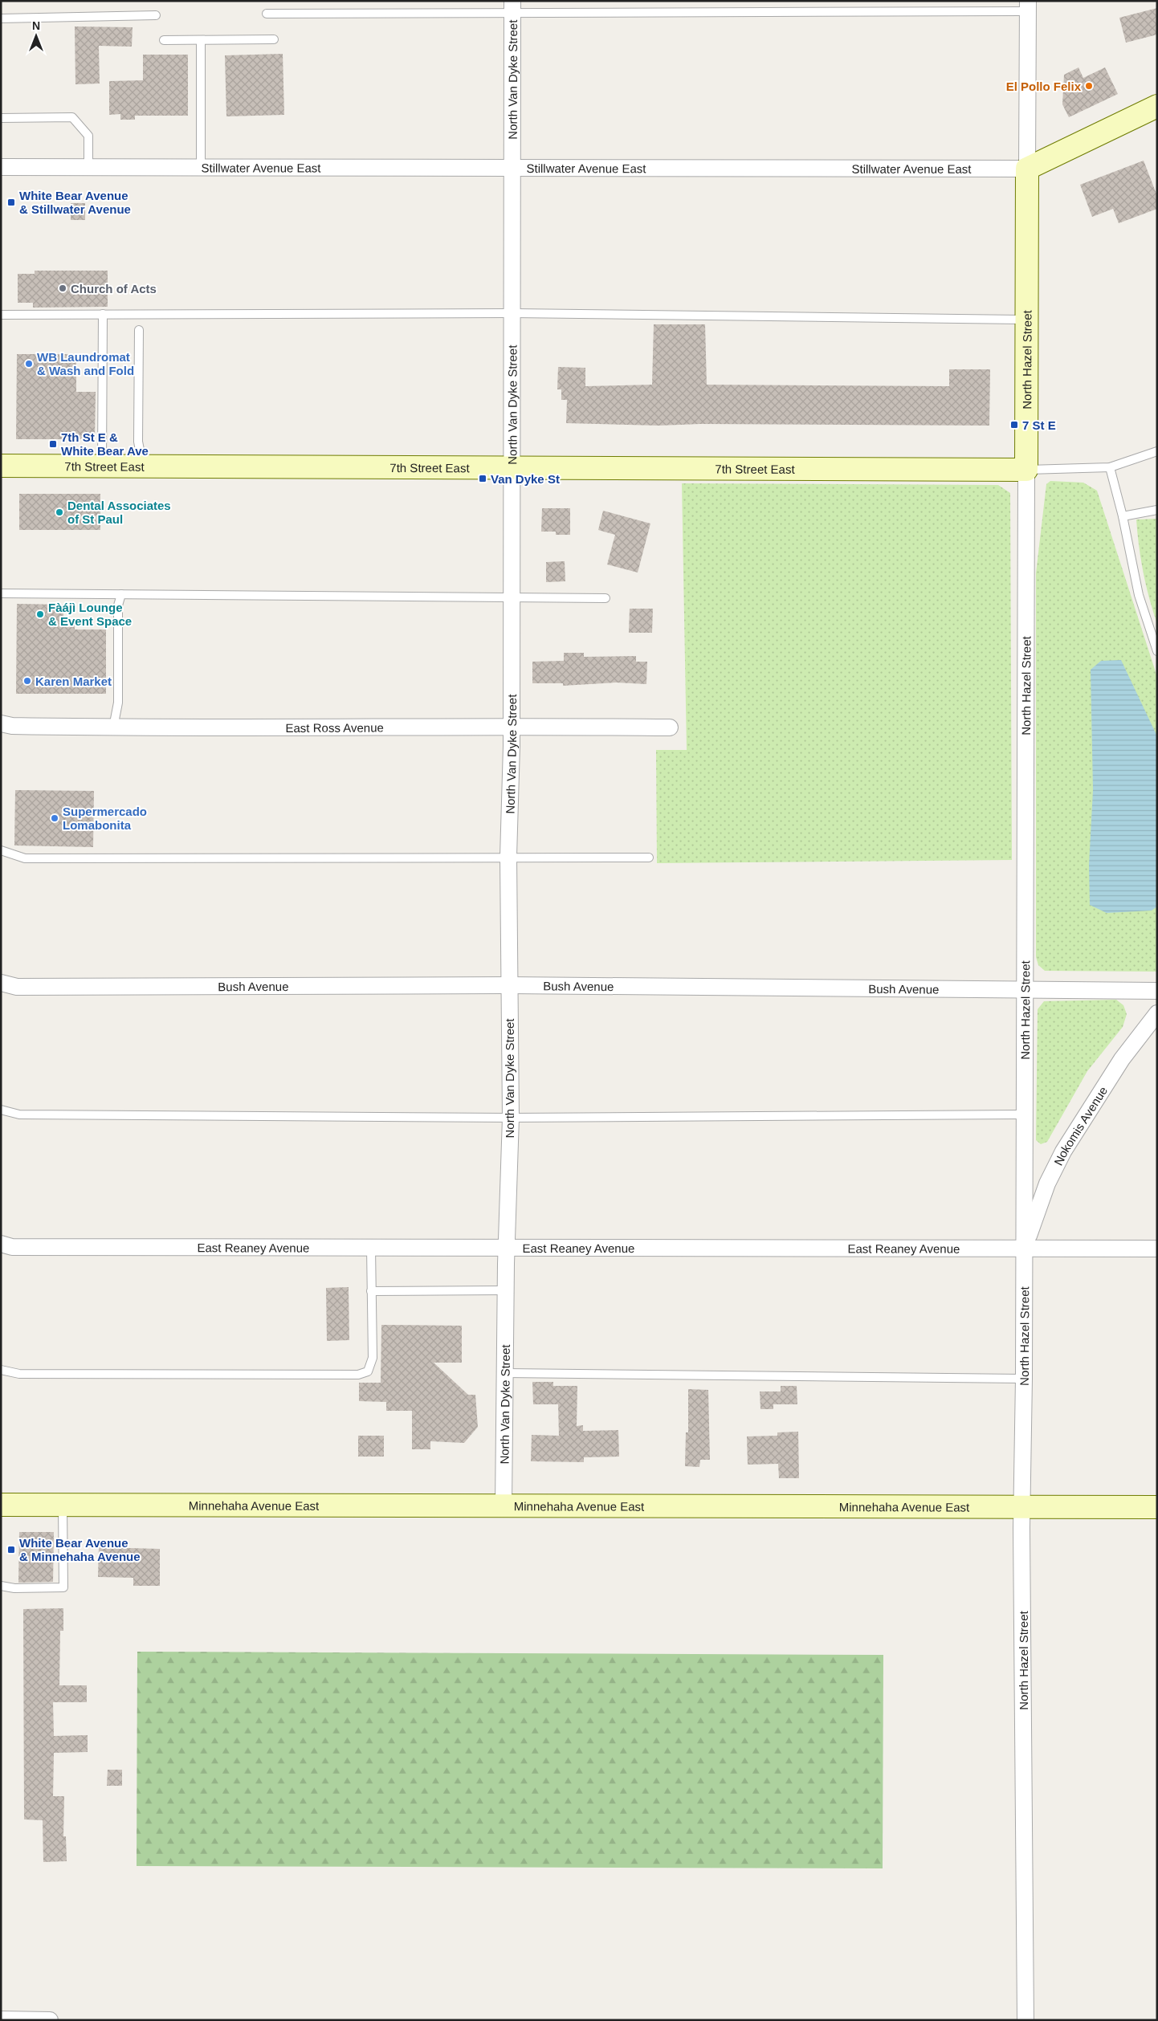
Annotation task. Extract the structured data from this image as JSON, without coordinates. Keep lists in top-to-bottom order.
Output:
{
  "streets": {
    "street": [
      "North Van Dyke Street",
      "Stillwater Avenue East",
      "North Hazel Street",
      "7th Street East",
      "East Ross Avenue",
      "Bush Avenue",
      "Nokomis Avenue",
      "East Reaney Avenue",
      "Minnehaha Avenue East"
    ]
  },
  "crossings": [
    ["North Van Dyke Street", "Stillwater Avenue East"],
    ["North Van Dyke Street", "7th Street East"],
    ["North Van Dyke Street", "East Ross Avenue"],
    ["North Van Dyke Street", "Bush Avenue"],
    ["North Van Dyke Street", "East Reaney Avenue"],
    ["North Van Dyke Street", "Minnehaha Avenue East"],
    ["Stillwater Avenue East", "North Hazel Street"],
    ["North Hazel Street", "7th Street East"],
    ["North Hazel Street", "Bush Avenue"],
    ["North Hazel Street", "Nokomis Avenue"],
    ["North Hazel Street", "East Reaney Avenue"],
    ["North Hazel Street", "Minnehaha Avenue East"],
    ["Nokomis Avenue", "East Reaney Avenue"]
  ],
  "places": {
    "other": [
      "El Pollo Felix",
      "Church of Acts",
      "WB Laundromat & Wash and Fold",
      "Dental Associates of St Paul",
      "Fàájì Lounge & Event Space",
      "Karen Market",
      "Supermercado Lomabonita"
    ],
    "transit": [
      "White Bear Avenue & Stillwater Avenue",
      "7 St E",
      "7th St E & White Bear Ave",
      "Van Dyke St",
      "White Bear Avenue & Minnehaha Avenue"
    ]
  },
  "north": "top"
}
